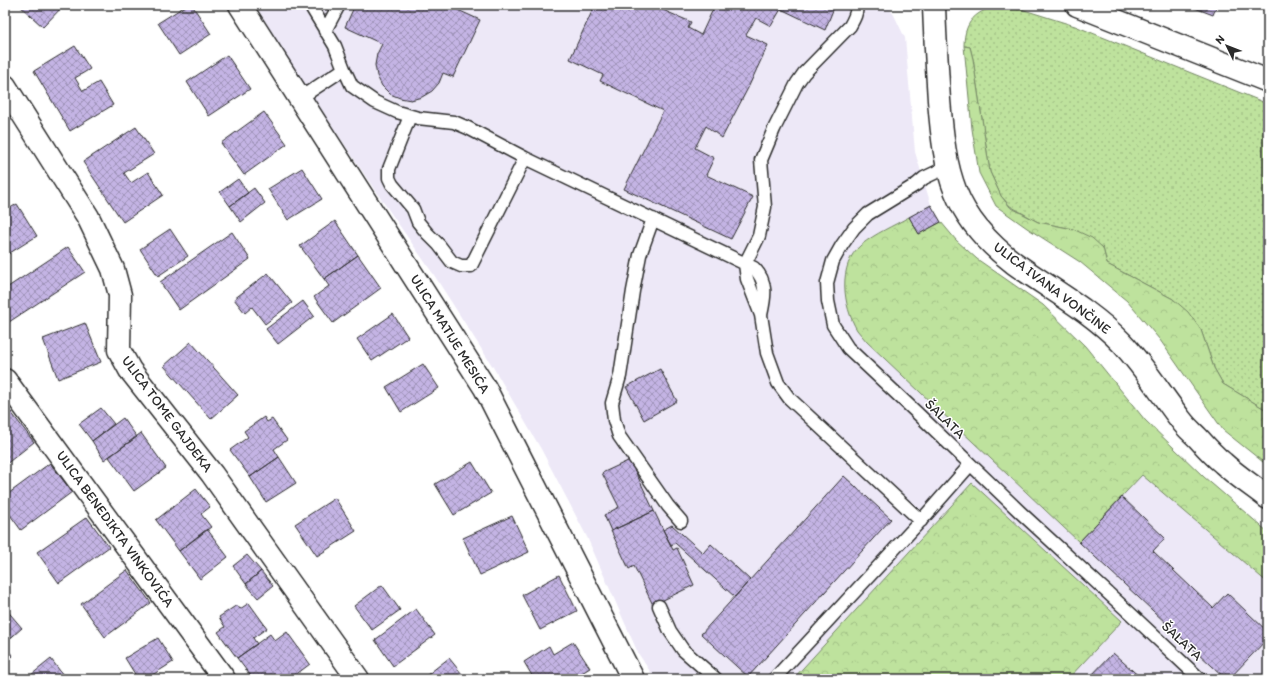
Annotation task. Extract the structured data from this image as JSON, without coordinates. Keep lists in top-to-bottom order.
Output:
{
  "streets": {
    "street": [
      "ULICA IVANA VONČINE",
      "ULICA MATIJE MESIĆA",
      "ULICA TOME GAJDEKA",
      "ULICA BENEDIKTA VINKOVIĆA"
    ],
    "lane": ["ŠALATA"]
  },
  "crossings": [
    ["ULICA IVANA VONČINE", "ŠALATA"]
  ],
  "north": "top left"
}
